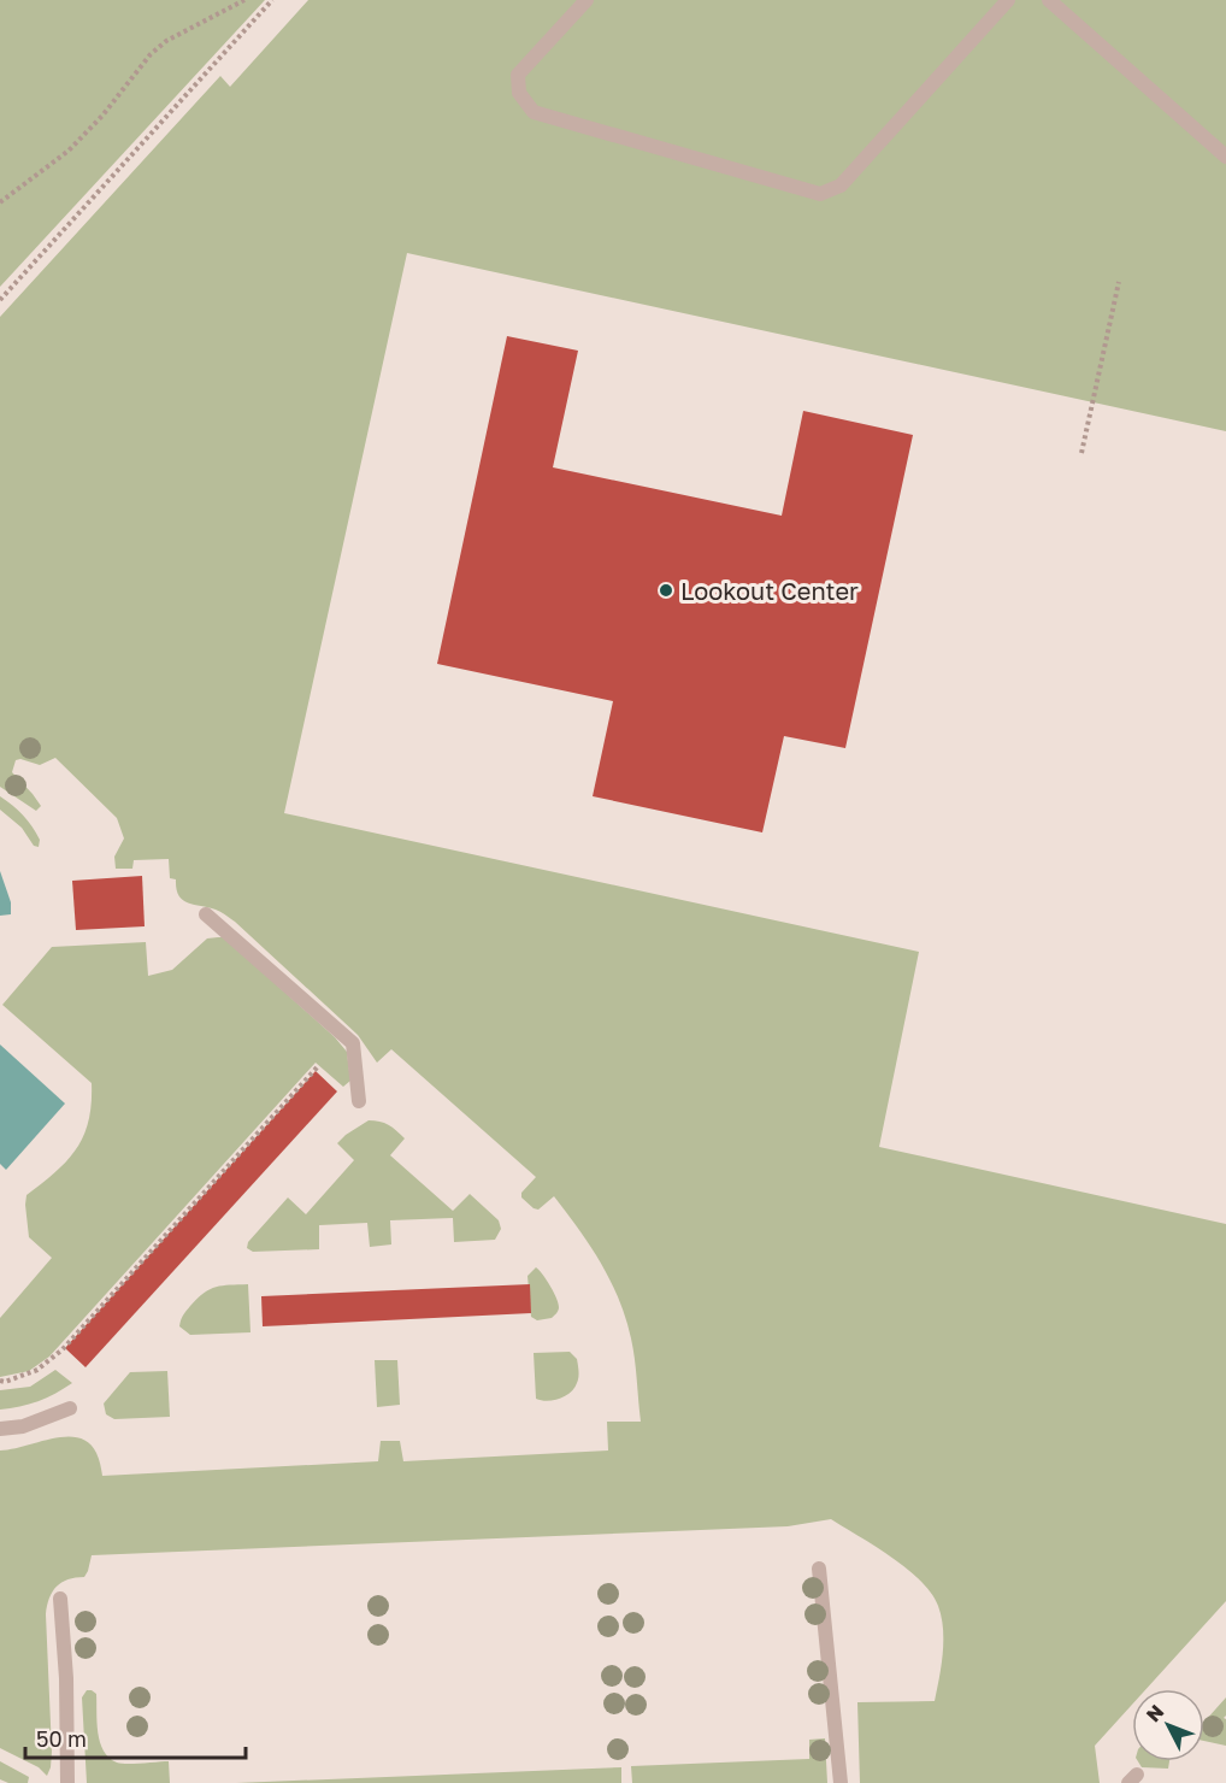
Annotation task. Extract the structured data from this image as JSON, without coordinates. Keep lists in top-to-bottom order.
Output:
{
  "places": ["Lookout Center"],
  "scale_bar": "50 m",
  "north": "top left"
}
